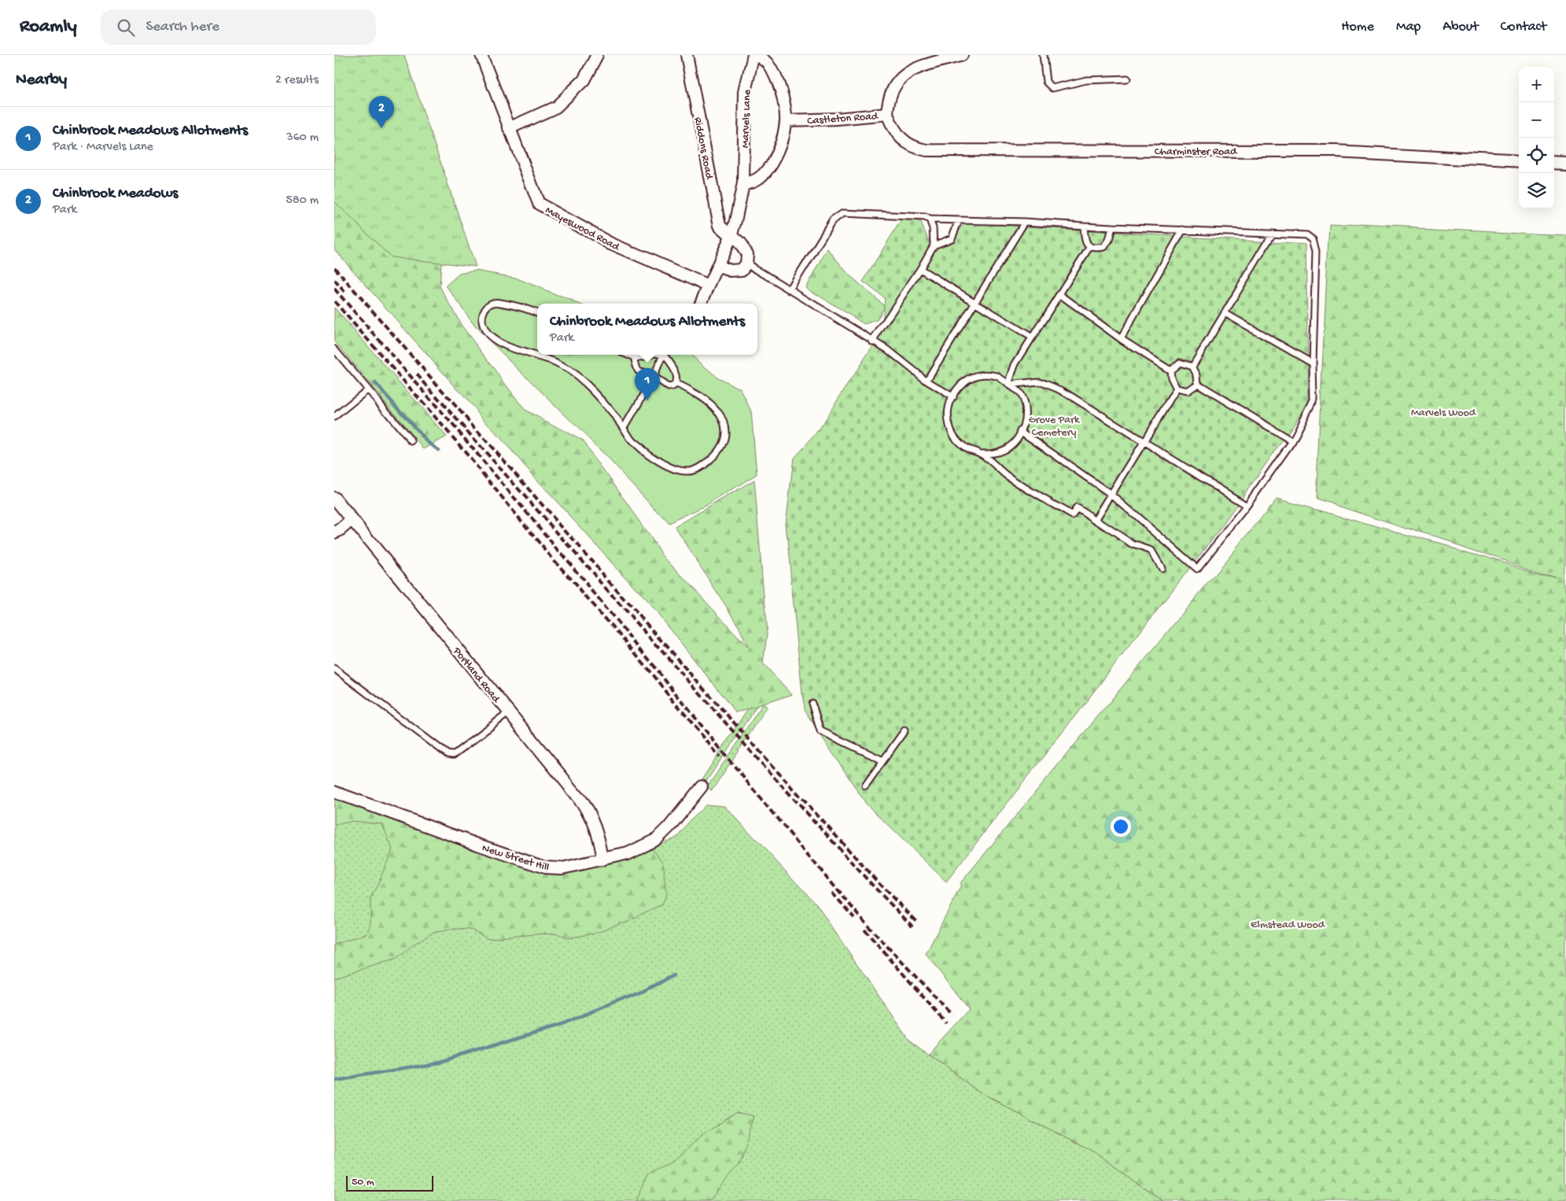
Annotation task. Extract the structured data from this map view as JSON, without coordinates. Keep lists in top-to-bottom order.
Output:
{
  "streets": {
    "street": [
      "Castleton Road",
      "Marvels Lane",
      "Riddons Road",
      "Charminster Road",
      "Mayeswood Road",
      "Portland Road",
      "New Street Hill"
    ]
  },
  "crossings": [
    ["Castleton Road", "Marvels Lane"],
    ["Castleton Road", "Charminster Road"],
    ["Marvels Lane", "Riddons Road"],
    ["Marvels Lane", "Mayeswood Road"],
    ["Portland Road", "New Street Hill"]
  ],
  "parks": ["Marvels Wood", "Grove Park Cemetery", "Elmstead Wood"],
  "scale_bar": "50 m",
  "page": {
    "header": "Roamly",
    "search": "Search here",
    "nav": [
      "Home",
      "Map",
      "About",
      "Contact"
    ],
    "heading": ["Nearby", "2 results"],
    "map_buttons": ["+", "−"],
    "pins": ["2", "1"],
    "list": [
      {
        "mark": "1",
        "name": "Chinbrook Meadows Allotments",
        "note": "Park · Marvels Lane",
        "value": "360 m"
      },
      {
        "mark": "2",
        "name": "Chinbrook Meadows",
        "note": "Park",
        "value": "580 m"
      }
    ],
    "popup": ["Chinbrook Meadows Allotments", "Park"],
    "scale": "50 m"
  }
}
